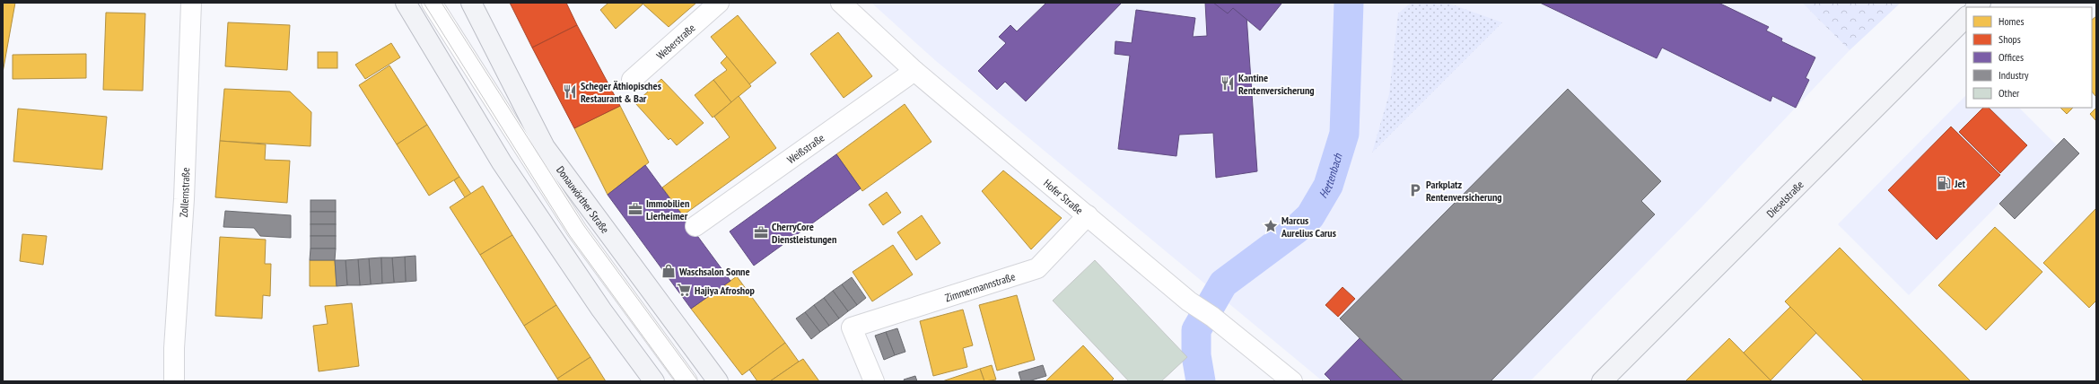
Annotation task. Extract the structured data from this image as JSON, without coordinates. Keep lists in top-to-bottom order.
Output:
{
  "streets": {
    "main road": ["Donauwörther Straße", "Dieselstraße"],
    "street": [
      "Weberstraße",
      "Weißstraße",
      "Zollernstraße",
      "Hofer Straße",
      "Zimmermannstraße"
    ]
  },
  "crossings": [
    ["Weißstraße", "Hofer Straße"],
    ["Hofer Straße", "Zimmermannstraße"]
  ],
  "water": ["Hettenbach"],
  "places": {
    "restaurant": ["Kantine Rentenversicherung", "Scheger Äthiopisches Restaurant & Bar"],
    "fuel station": ["Jet"],
    "parking": ["Parkplatz Rentenversicherung"],
    "office": ["Immobilien Lierheimer", "CherryCore Dienstleistungen"],
    "place": ["Marcus Aurelius Carus"],
    "shop": ["Waschsalon Sonne"],
    "supermarket": ["Hajiya Afroshop"]
  },
  "legend": [
    "Homes",
    "Shops",
    "Offices",
    "Industry",
    "Other"
  ]
}
